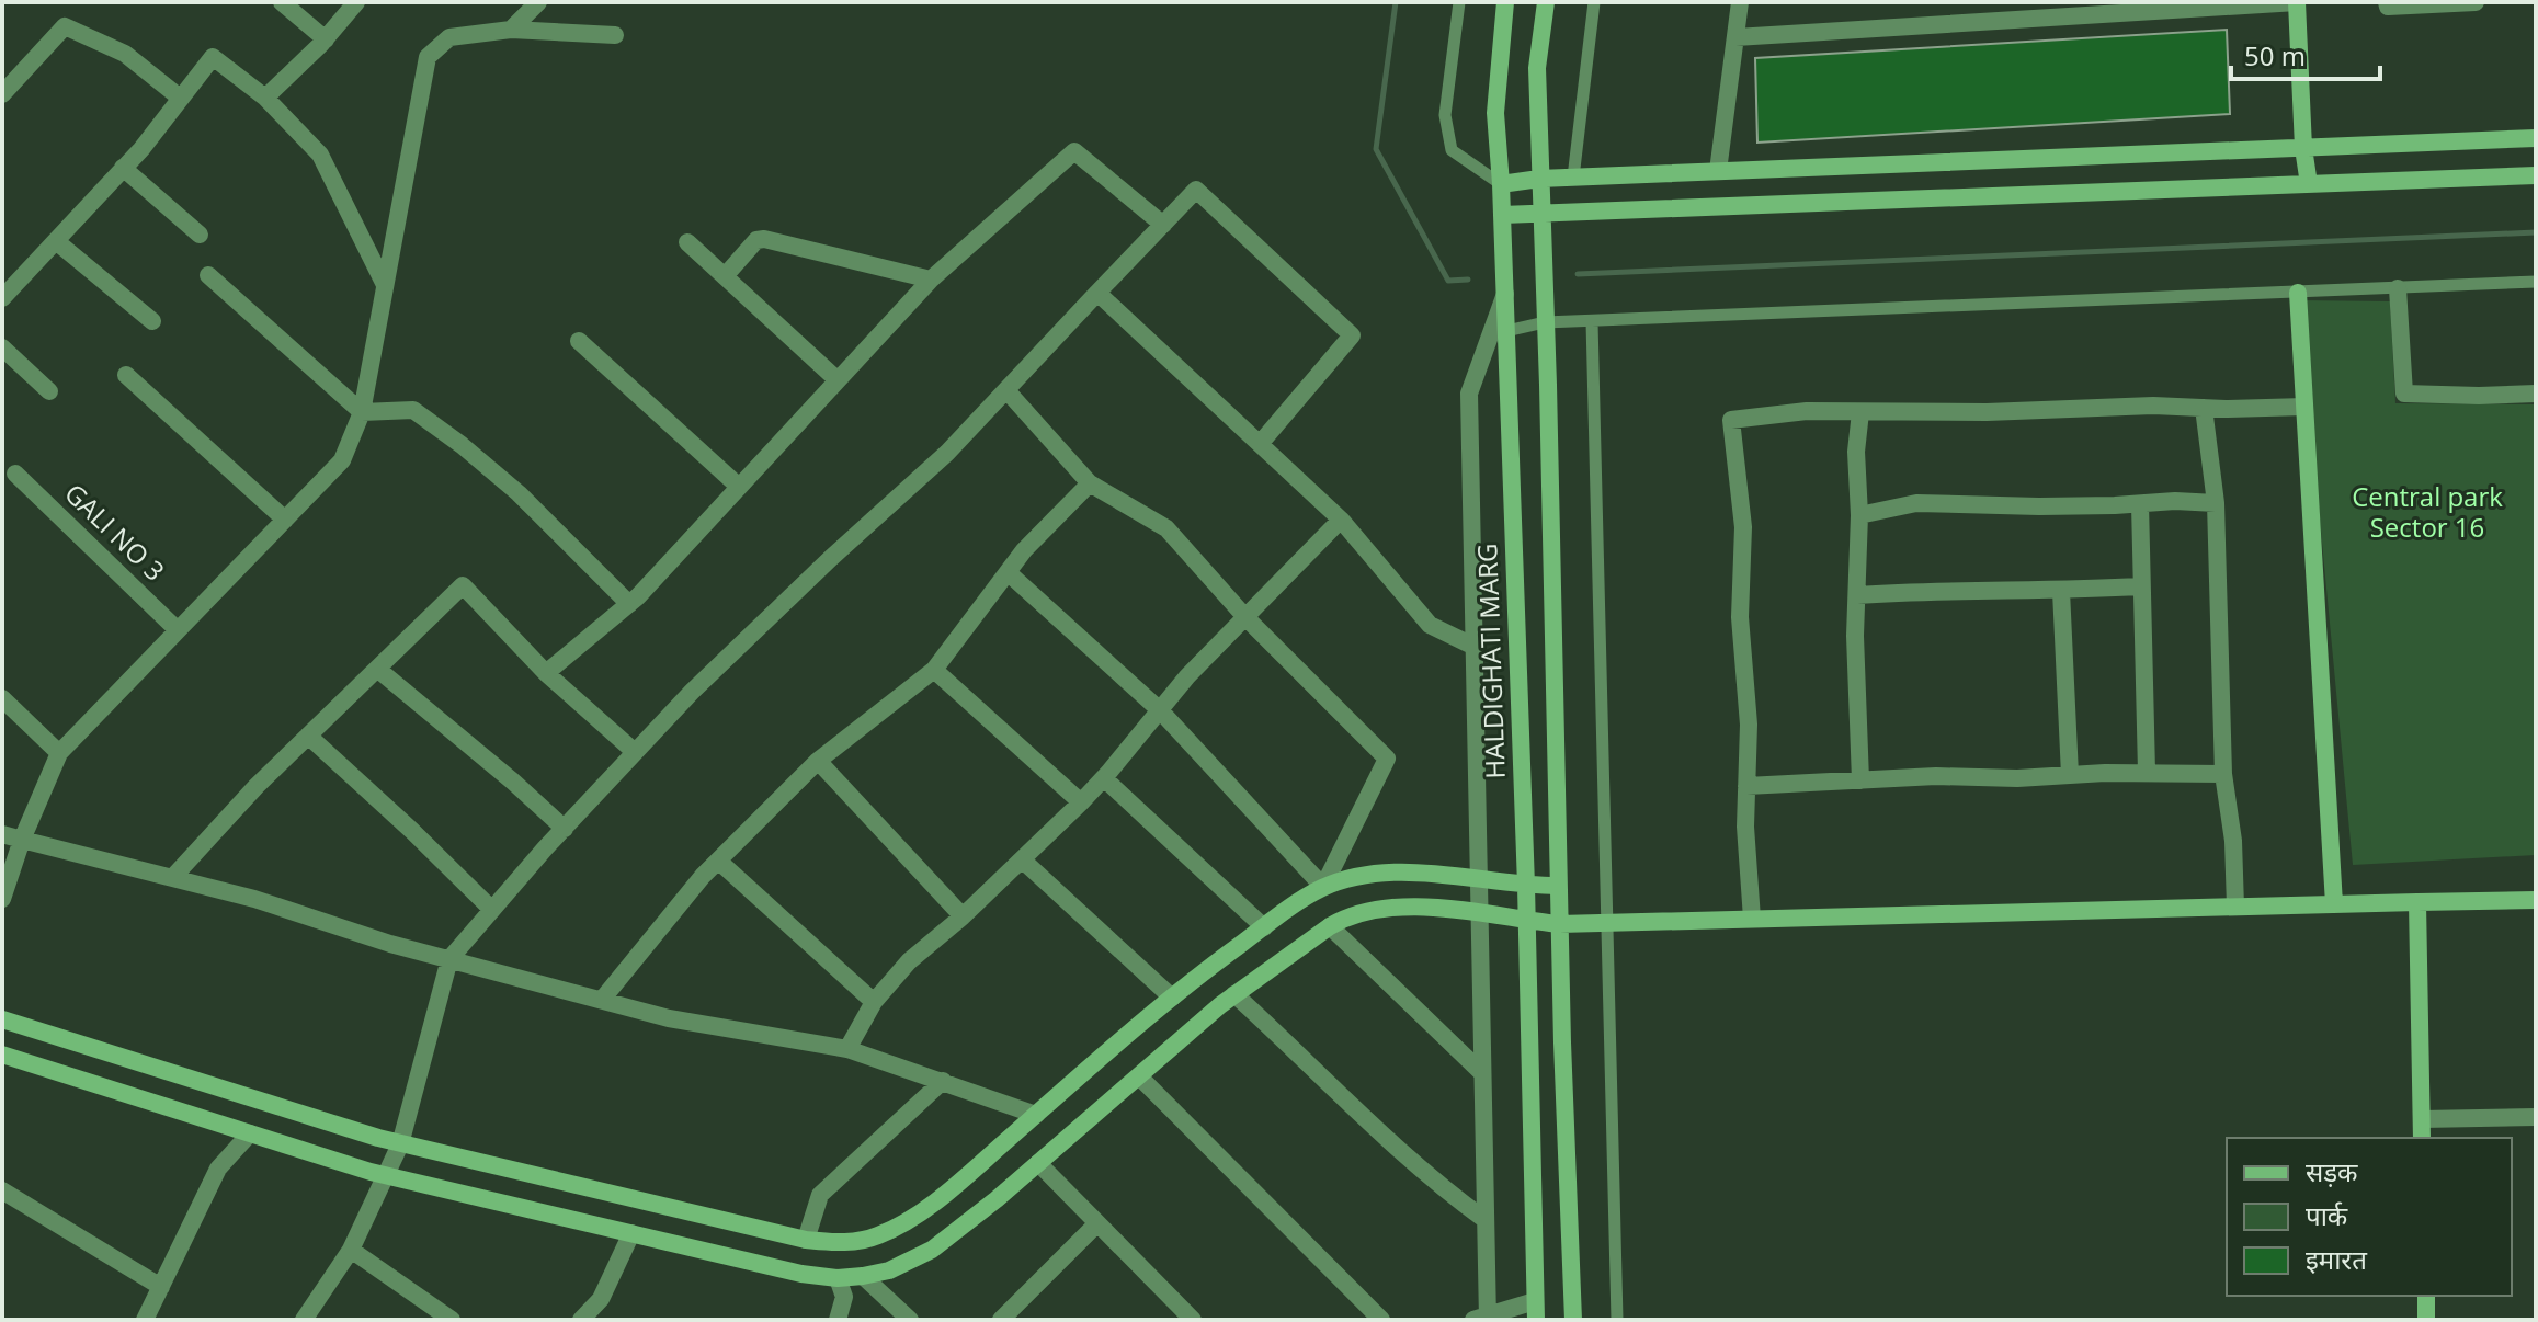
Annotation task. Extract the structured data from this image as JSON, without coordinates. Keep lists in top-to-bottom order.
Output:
{
  "streets": {
    "street": ["GALI NO 3", "HALDIGHATI MARG"]
  },
  "parks": ["Central park Sector 16"],
  "legend": ["सड़क", "पार्क", "इमारत"],
  "scale_bar": "50 m"
}
